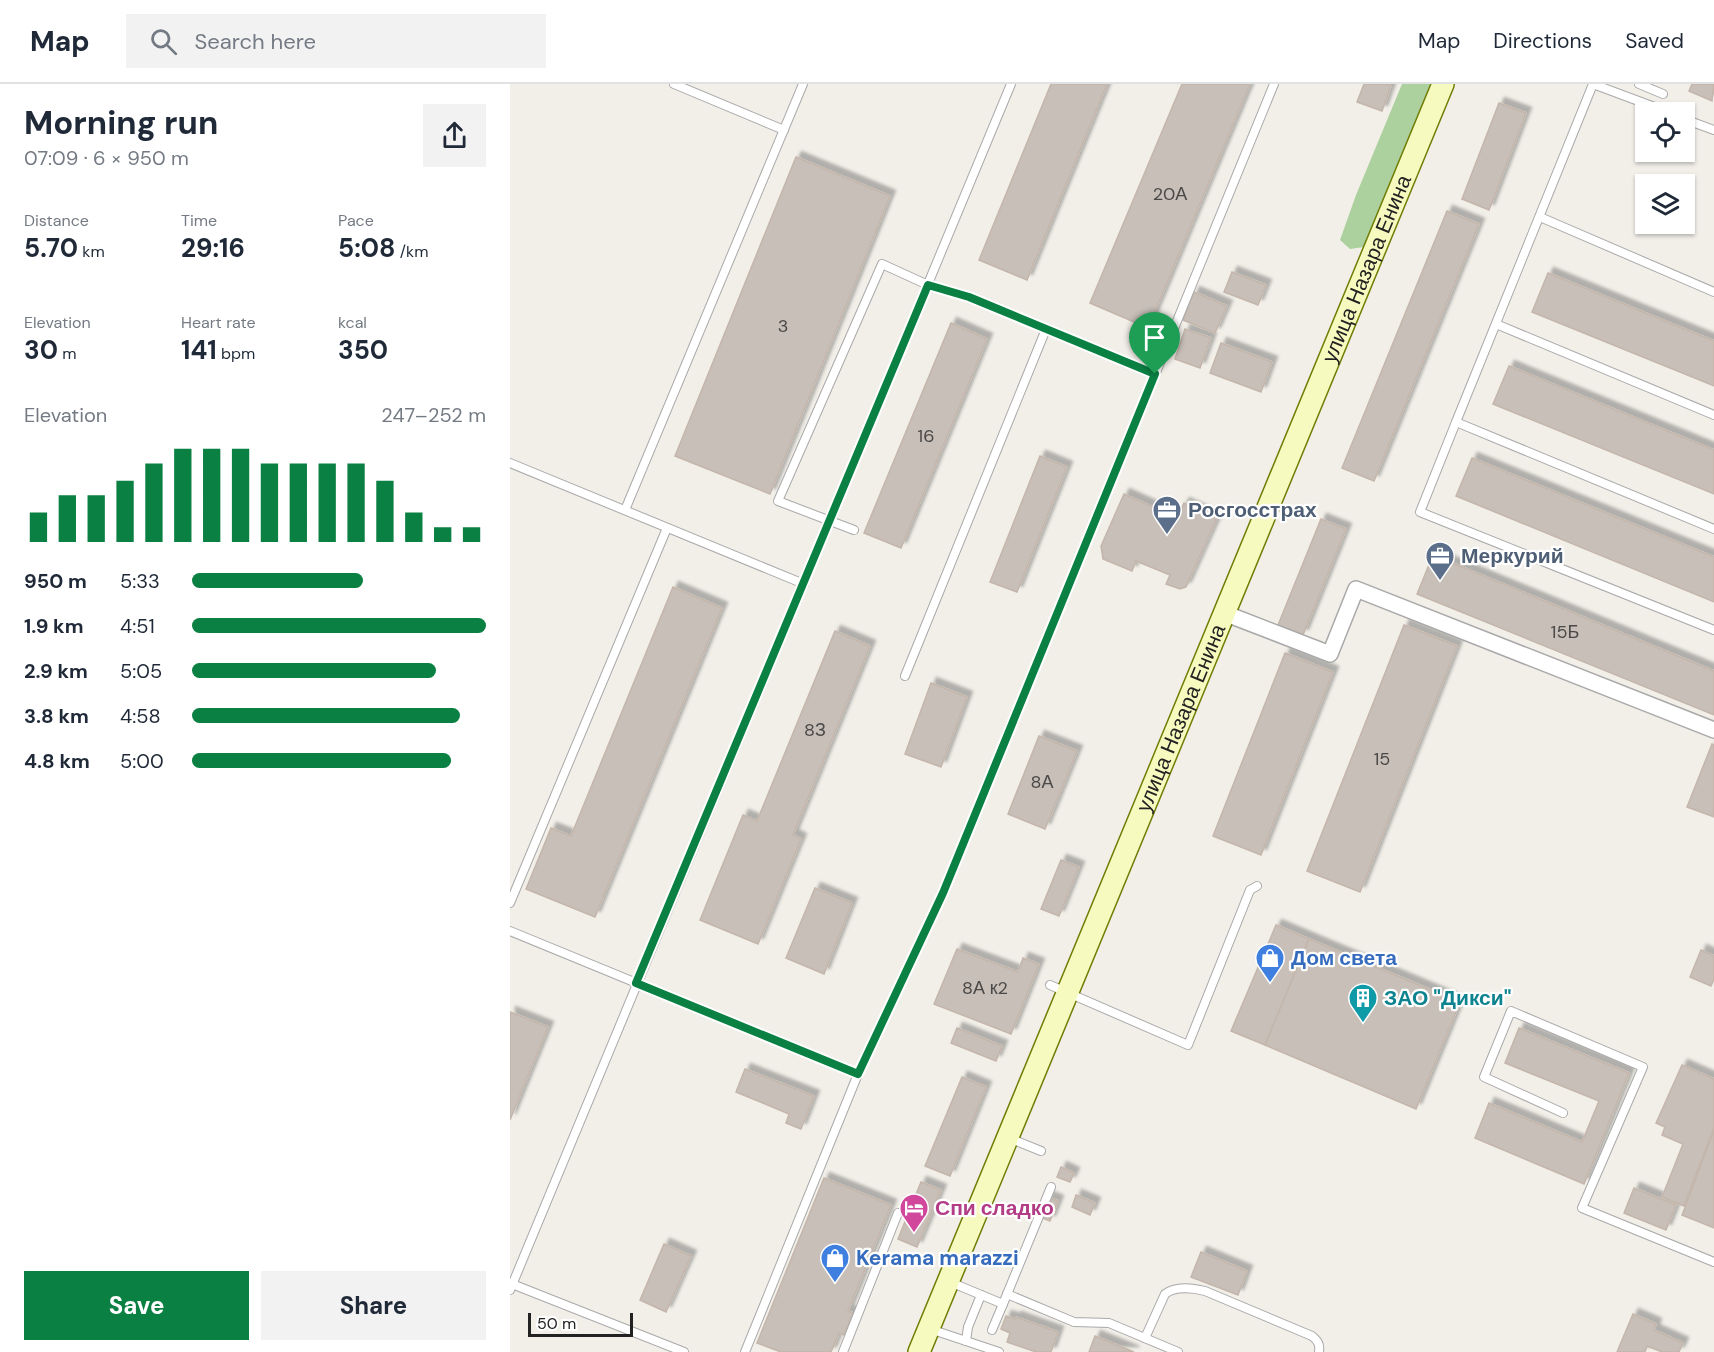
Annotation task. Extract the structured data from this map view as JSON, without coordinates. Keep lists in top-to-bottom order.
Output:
{
  "streets": {
    "main road": ["улица Назара Енина"]
  },
  "places": {
    "office": ["Росгосстрах", "Меркурий"],
    "shop": ["Дом света", "Kerama marazzi"],
    "building": ["ЗАО \"Дикси\""],
    "hotel": ["Спи сладко"]
  },
  "house_numbers": [
    "20А",
    "3",
    "16",
    "15Б",
    "8З",
    "15",
    "8А",
    "8А к2"
  ],
  "scale_bar": "50 m",
  "page": {
    "header": "Map",
    "search": "Search here",
    "nav": ["Map", "Directions", "Saved"],
    "heading": ["Morning run", "07:09 · 6 × 950 m"],
    "stats": [
      ["Distance", "5.70 km"],
      ["Time", "29:16"],
      ["Pace", "5:08 /km"],
      ["Elevation", "30 m"],
      ["Heart rate", "141 bpm"],
      ["kcal", "350"]
    ],
    "chart": ["Elevation", "247–252 m"],
    "list": [
      {
        "name": "950 m",
        "note": "5:33"
      },
      {
        "name": "1.9 km",
        "note": "4:51"
      },
      {
        "name": "2.9 km",
        "note": "5:05"
      },
      {
        "name": "3.8 km",
        "note": "4:58"
      },
      {
        "name": "4.8 km",
        "note": "5:00"
      }
    ],
    "buttons": ["Save", "Share"],
    "scale": "50 m"
  }
}
